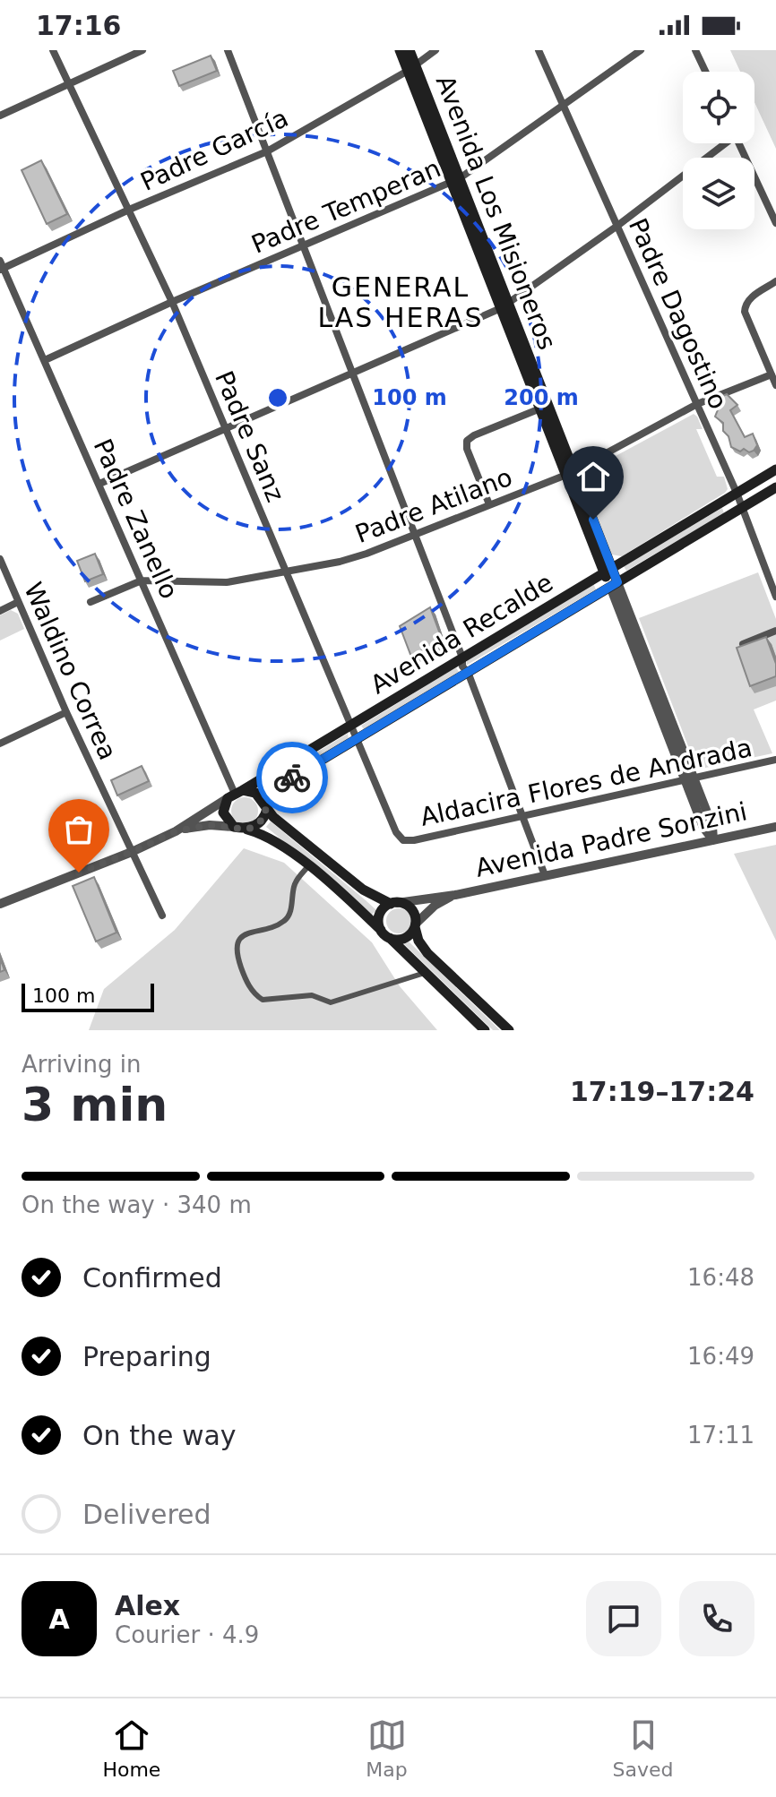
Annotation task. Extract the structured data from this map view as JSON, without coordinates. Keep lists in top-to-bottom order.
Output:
{
  "streets": {
    "main road": ["Avenida Los Misioneros", "Avenida Recalde"],
    "street": [
      "Padre García",
      "Padre Temperan",
      "Padre Dagostino",
      "Padre Sanz",
      "Padre Atilano",
      "Padre Zanello",
      "Waldino Correa",
      "Aldacira Flores de Andrada",
      "Avenida Padre Sonzini"
    ]
  },
  "crossings": [
    ["Padre García", "Avenida Los Misioneros"],
    ["Padre García", "Padre Sanz"],
    ["Padre García", "Padre Zanello"],
    ["Padre Temperan", "Avenida Los Misioneros"],
    ["Padre Temperan", "Padre Dagostino"],
    ["Padre Temperan", "Padre Sanz"],
    ["Padre Temperan", "Padre Zanello"],
    ["Avenida Los Misioneros", "Padre Atilano"],
    ["Avenida Los Misioneros", "Avenida Recalde"],
    ["Avenida Los Misioneros", "Aldacira Flores de Andrada"],
    ["Avenida Los Misioneros", "Avenida Padre Sonzini"],
    ["Padre Dagostino", "Padre Atilano"],
    ["Padre Dagostino", "Avenida Recalde"],
    ["Padre Sanz", "Padre Atilano"],
    ["Padre Sanz", "Avenida Recalde"],
    ["Padre Sanz", "Aldacira Flores de Andrada"],
    ["Padre Atilano", "Padre Zanello"],
    ["Padre Zanello", "Avenida Recalde"],
    ["Avenida Recalde", "Waldino Correa"]
  ],
  "districts": ["GENERAL LAS HERAS"],
  "scale_bar": "100 m",
  "page": {
    "status": "17:16",
    "scale": "100 m",
    "heading": ["3 min", "Arriving in", "17:19–17:24"],
    "panel": ["Alex", "Courier · 4.9"],
    "bar": "On the way · 340 m",
    "list": [
      ["Confirmed", "16:48"],
      ["Preparing", "16:49"],
      ["On the way", "17:11"],
      "Delivered"
    ],
    "round": "A",
    "tabs": ["Home", "Map", "Saved"]
  },
  "rings": ["100 m", "200 m"]
}
